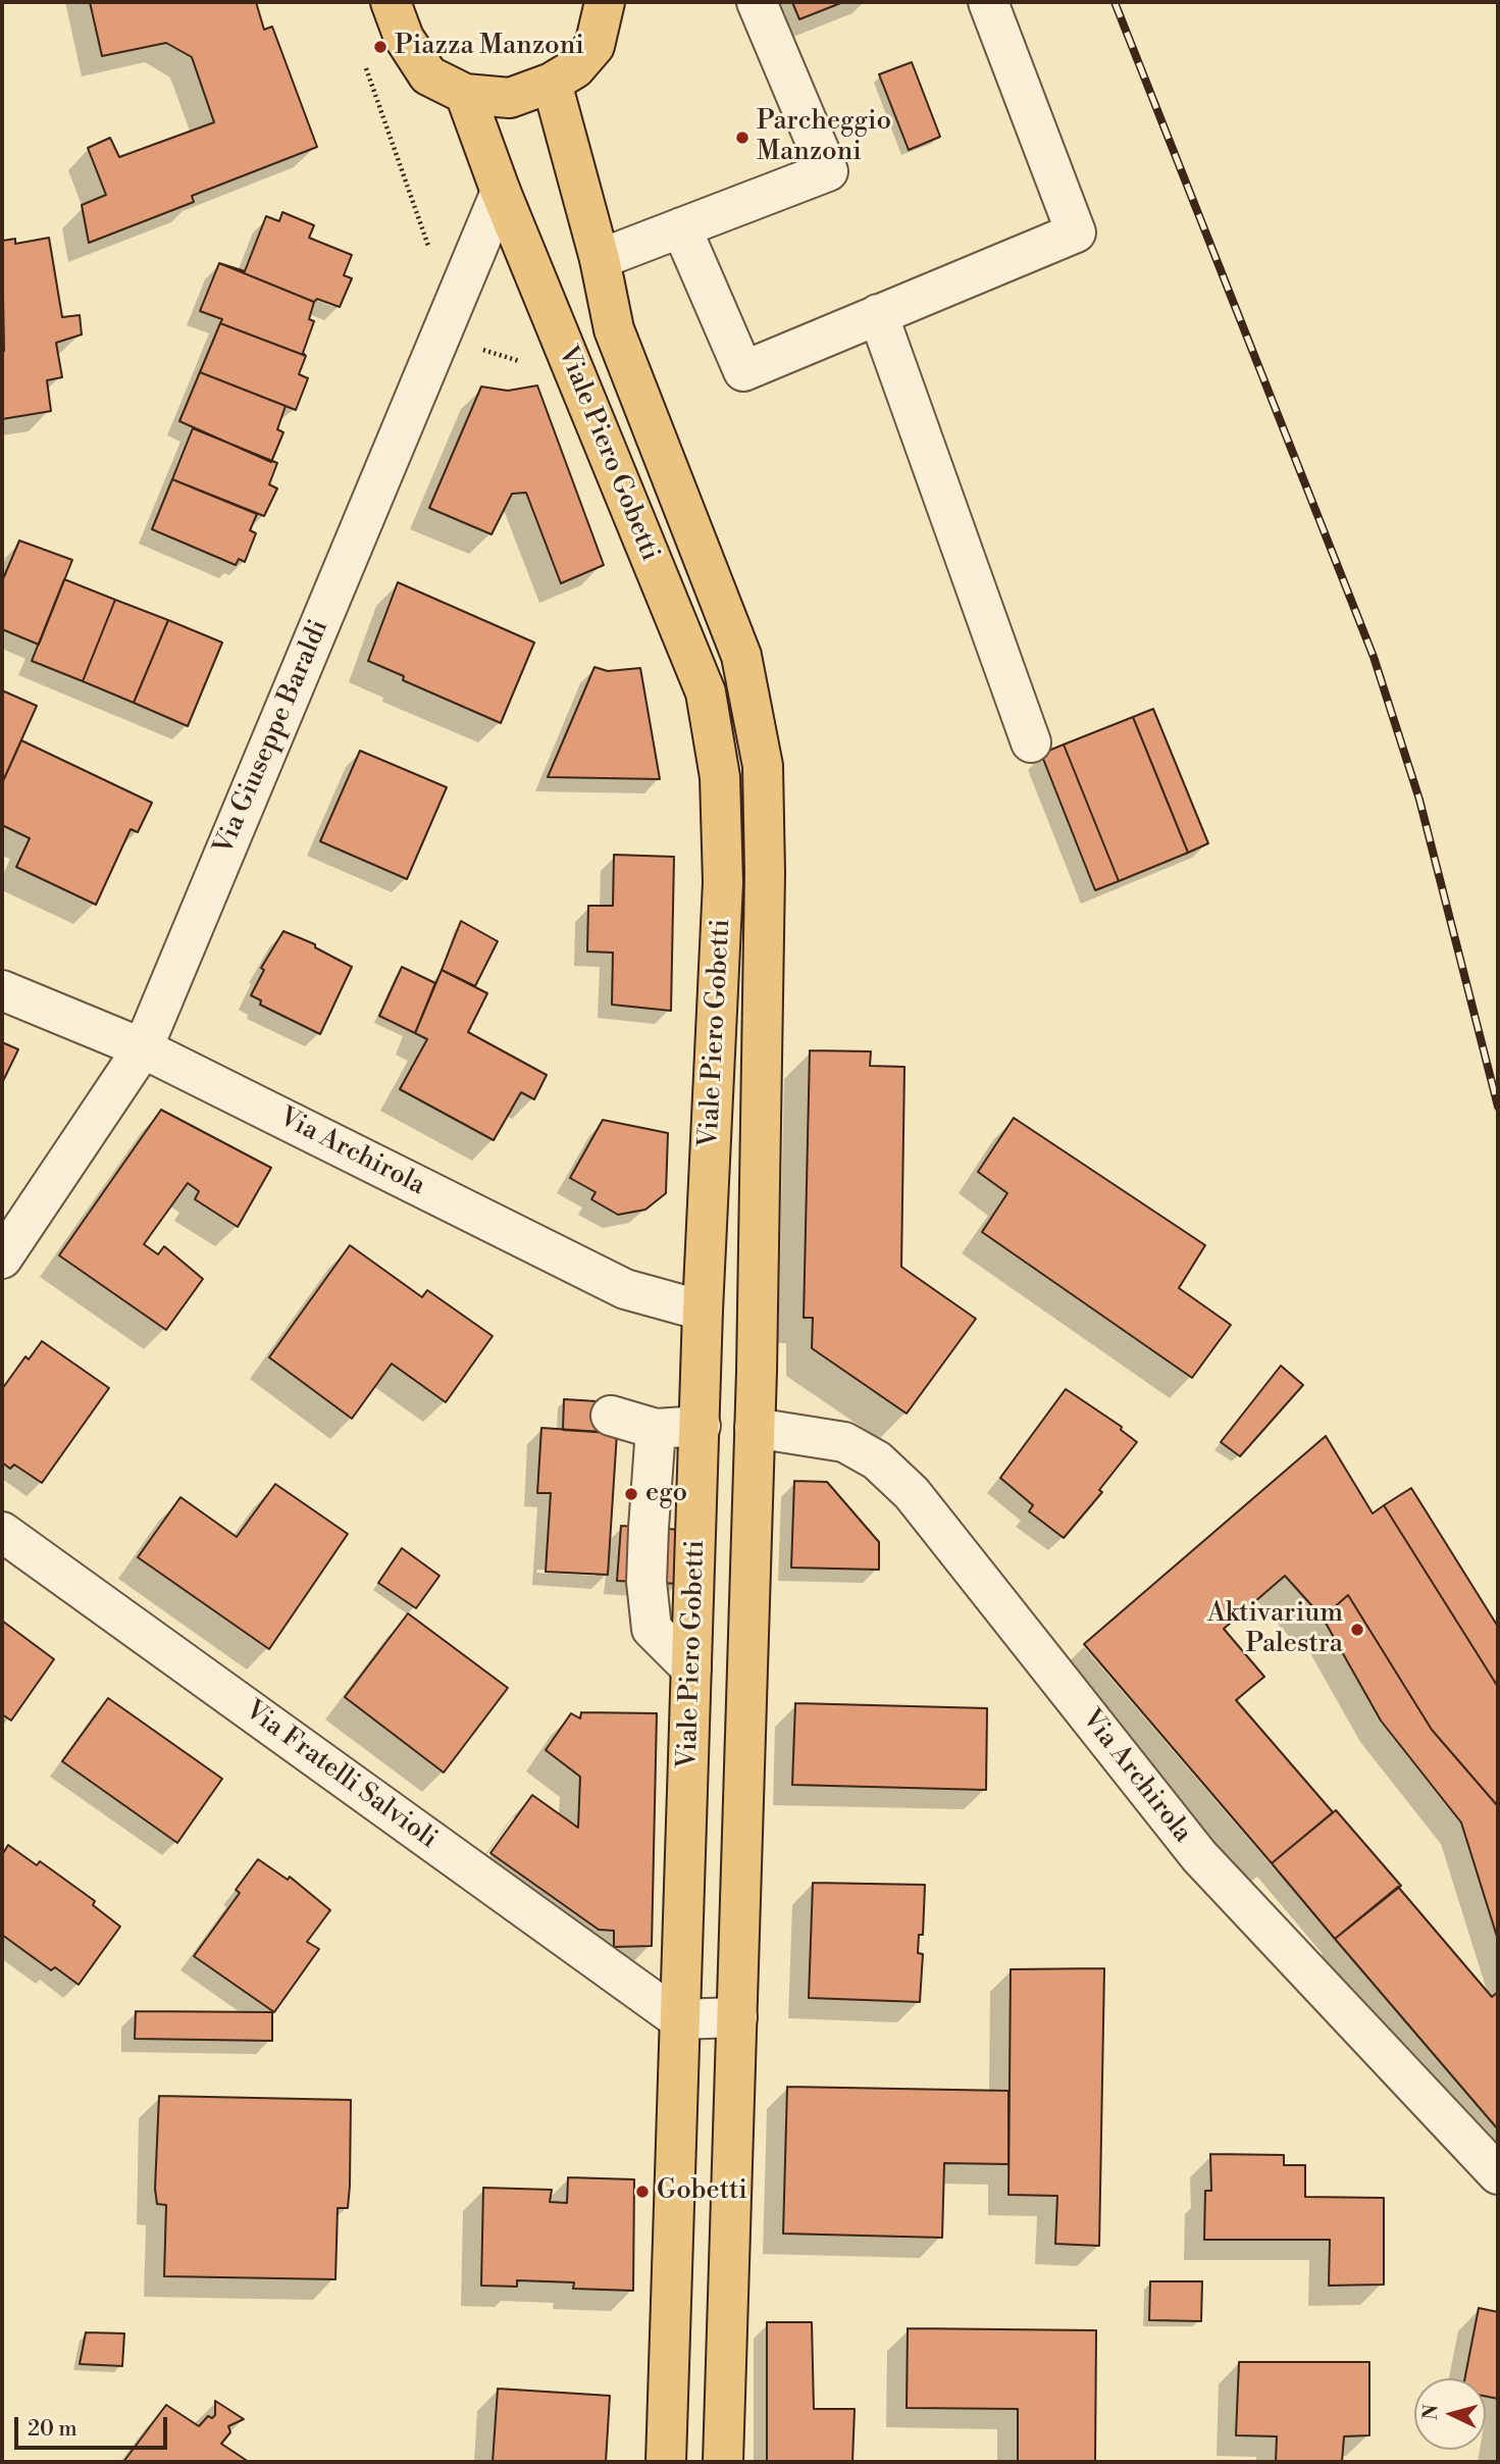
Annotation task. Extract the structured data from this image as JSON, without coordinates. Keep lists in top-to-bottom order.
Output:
{
  "streets": {
    "main road": ["Viale Piero Gobetti"],
    "street": ["Via Giuseppe Baraldi", "Via Archirola", "Via Fratelli Salvioli"]
  },
  "crossings": [
    ["Viale Piero Gobetti", "Via Giuseppe Baraldi"],
    ["Viale Piero Gobetti", "Via Archirola"],
    ["Viale Piero Gobetti", "Via Fratelli Salvioli"],
    ["Via Giuseppe Baraldi", "Via Archirola"]
  ],
  "places": [
    "Piazza Manzoni",
    "Parcheggio Manzoni",
    "ego",
    "Aktivarium Palestra",
    "Gobetti"
  ],
  "scale_bar": "20 m",
  "north": "left"
}
